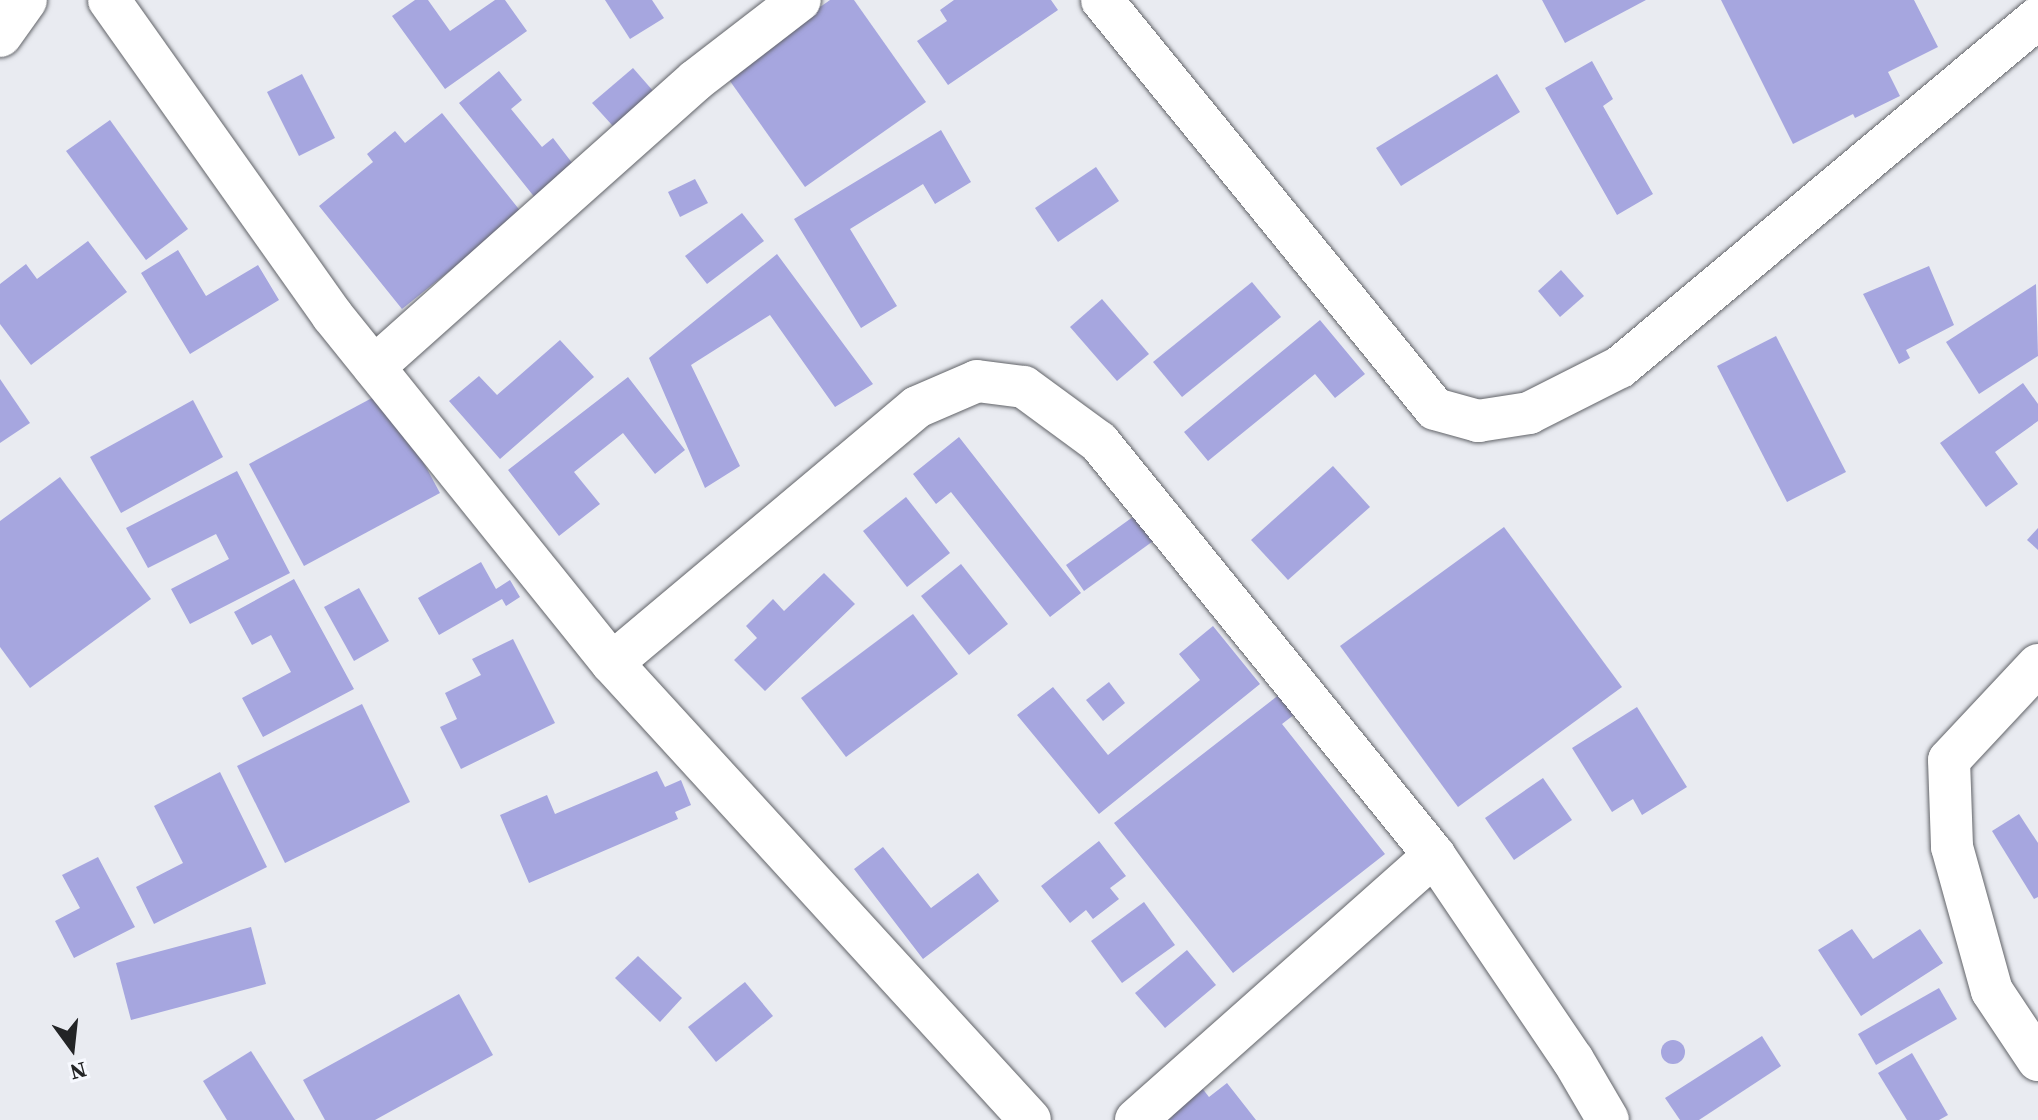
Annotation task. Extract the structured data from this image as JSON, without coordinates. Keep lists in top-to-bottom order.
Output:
{
  "north": "bottom"
}
